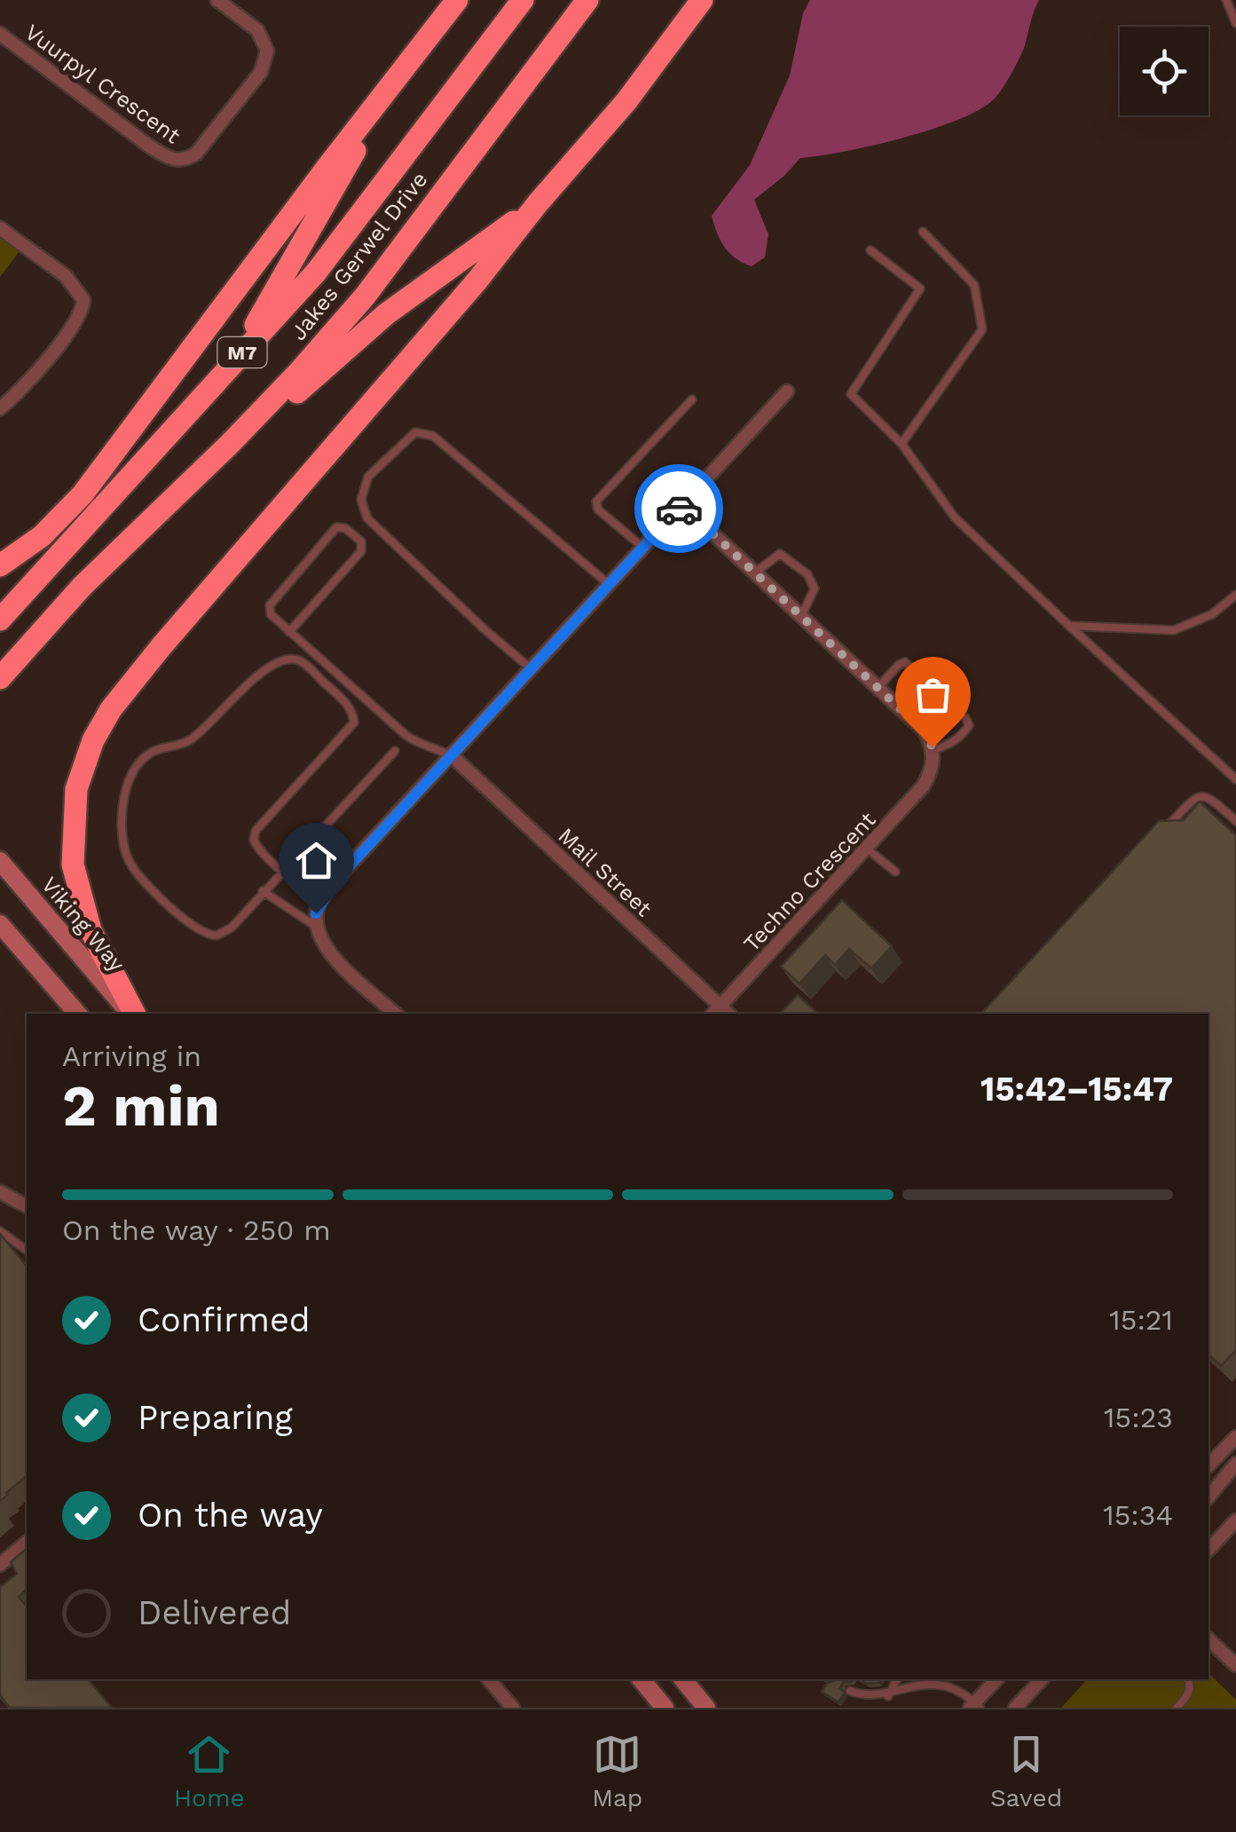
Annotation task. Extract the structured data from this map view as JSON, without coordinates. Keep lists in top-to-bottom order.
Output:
{
  "streets": {
    "highway": ["Jakes Gerwel Drive", "M7"],
    "main road": ["Viking Way"],
    "street": ["Vuurpyl Crescent", "Mail Street", "Techno Crescent"]
  },
  "crossings": [
    ["Mail Street", "Techno Crescent"]
  ],
  "page": {
    "heading": ["2 min", "Arriving in", "15:42–15:47"],
    "bar": "On the way · 250 m",
    "list": [
      ["Confirmed", "15:21"],
      ["Preparing", "15:23"],
      ["On the way", "15:34"],
      "Delivered"
    ],
    "tabs": ["Home", "Map", "Saved"]
  }
}
